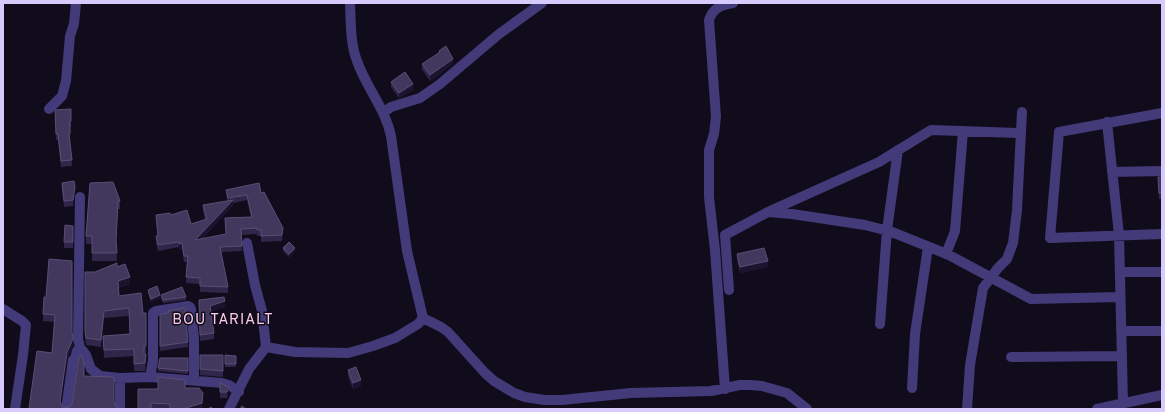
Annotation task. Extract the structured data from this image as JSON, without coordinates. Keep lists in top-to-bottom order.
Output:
{
  "districts": ["BOU TARIALT"]
}
